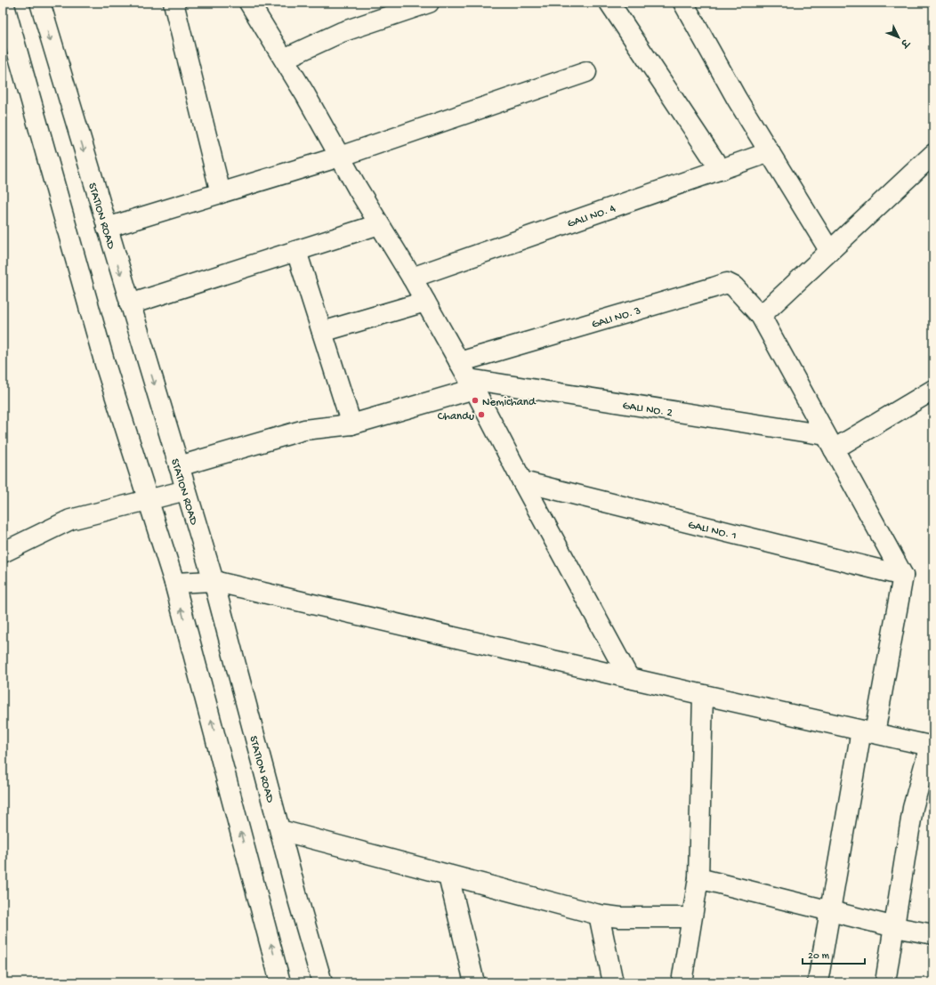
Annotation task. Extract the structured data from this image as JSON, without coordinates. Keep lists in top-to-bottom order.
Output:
{
  "streets": {
    "street": [
      "GALI NO. 4",
      "STATION ROAD",
      "GALI NO. 3",
      "GALI NO. 2",
      "GALI NO. 1"
    ]
  },
  "places": ["Nemichand", "Chandu"],
  "scale_bar": "20 m",
  "north": "bottom right"
}
